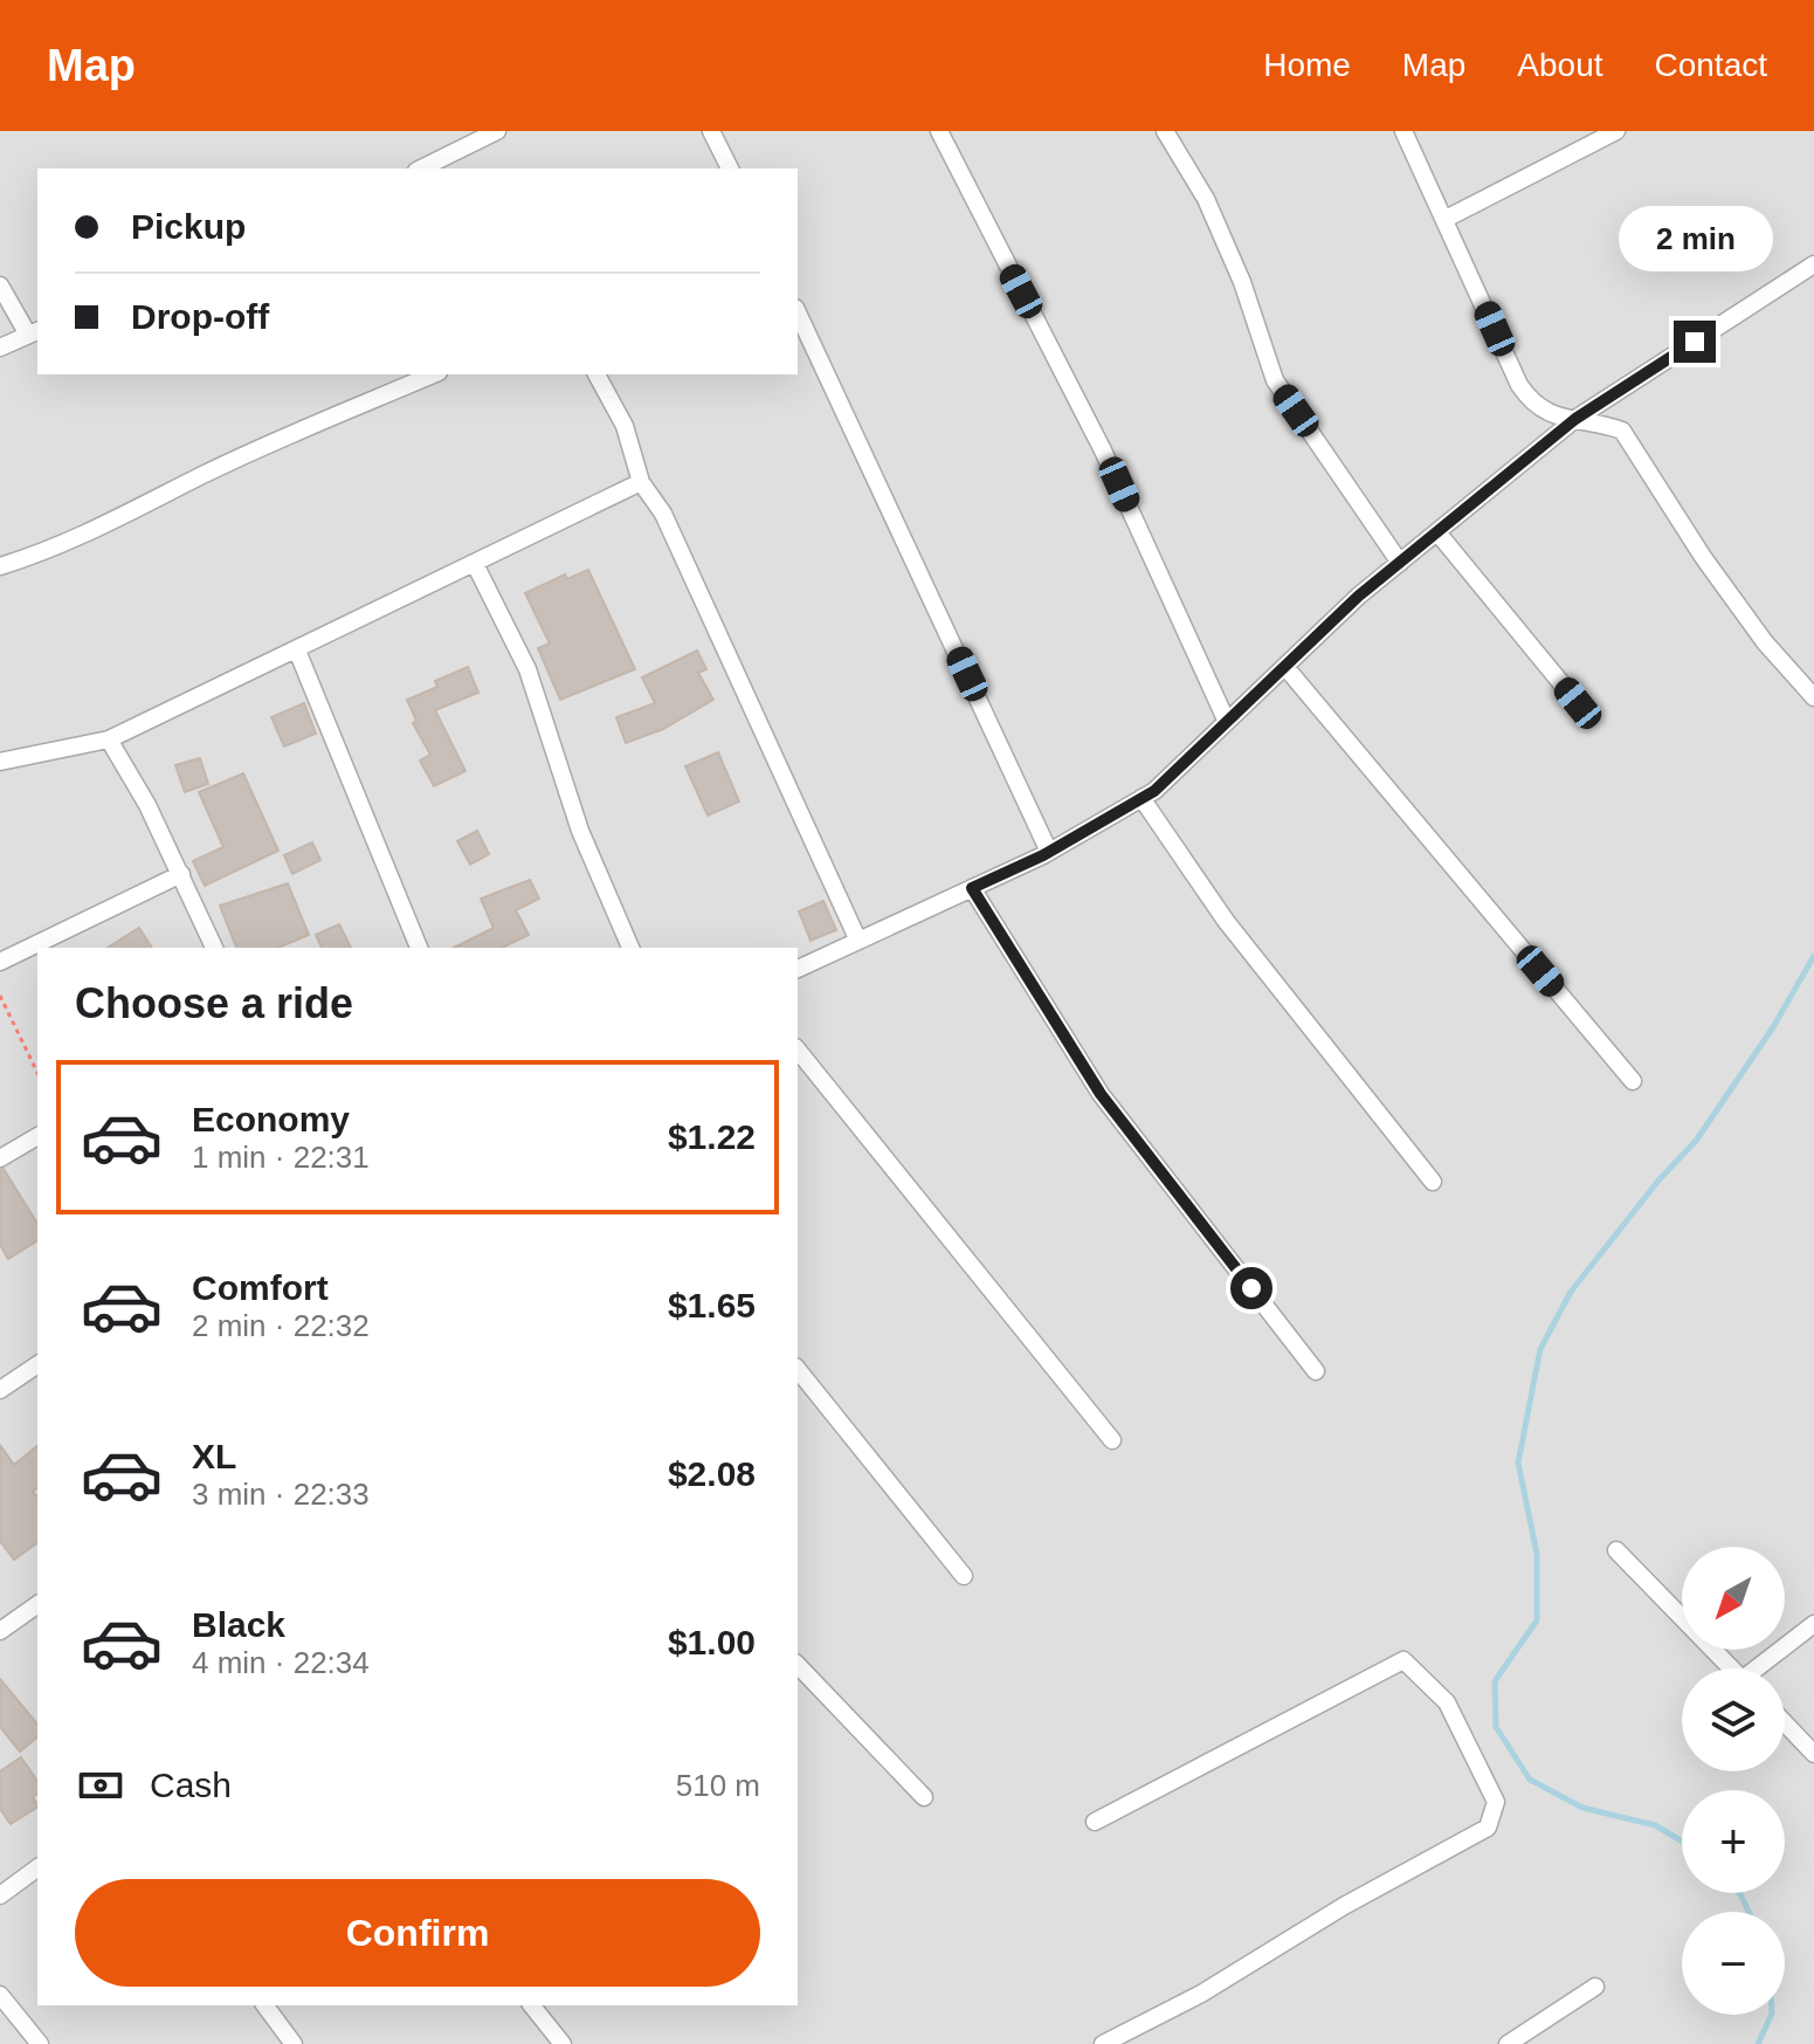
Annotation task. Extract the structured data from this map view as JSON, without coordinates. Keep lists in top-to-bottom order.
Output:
{
  "north": "bottom left",
  "page": {
    "header": "Map",
    "nav": [
      "Home",
      "Map",
      "About",
      "Contact"
    ],
    "banner": ["Pickup", "Drop-off"],
    "bubble": "2 min",
    "heading": "Choose a ride",
    "list": [
      {
        "name": "Economy",
        "note": "1 min · 22:31",
        "value": "$1.22"
      },
      {
        "name": "Comfort",
        "note": "2 min · 22:32",
        "value": "$1.65"
      },
      {
        "name": "XL",
        "note": "3 min · 22:33",
        "value": "$2.08"
      },
      {
        "name": "Black",
        "note": "4 min · 22:34",
        "value": "$1.00"
      }
    ],
    "map_buttons": ["+", "−"],
    "pay": ["Cash", "510 m"],
    "buttons": "Confirm"
  }
}
